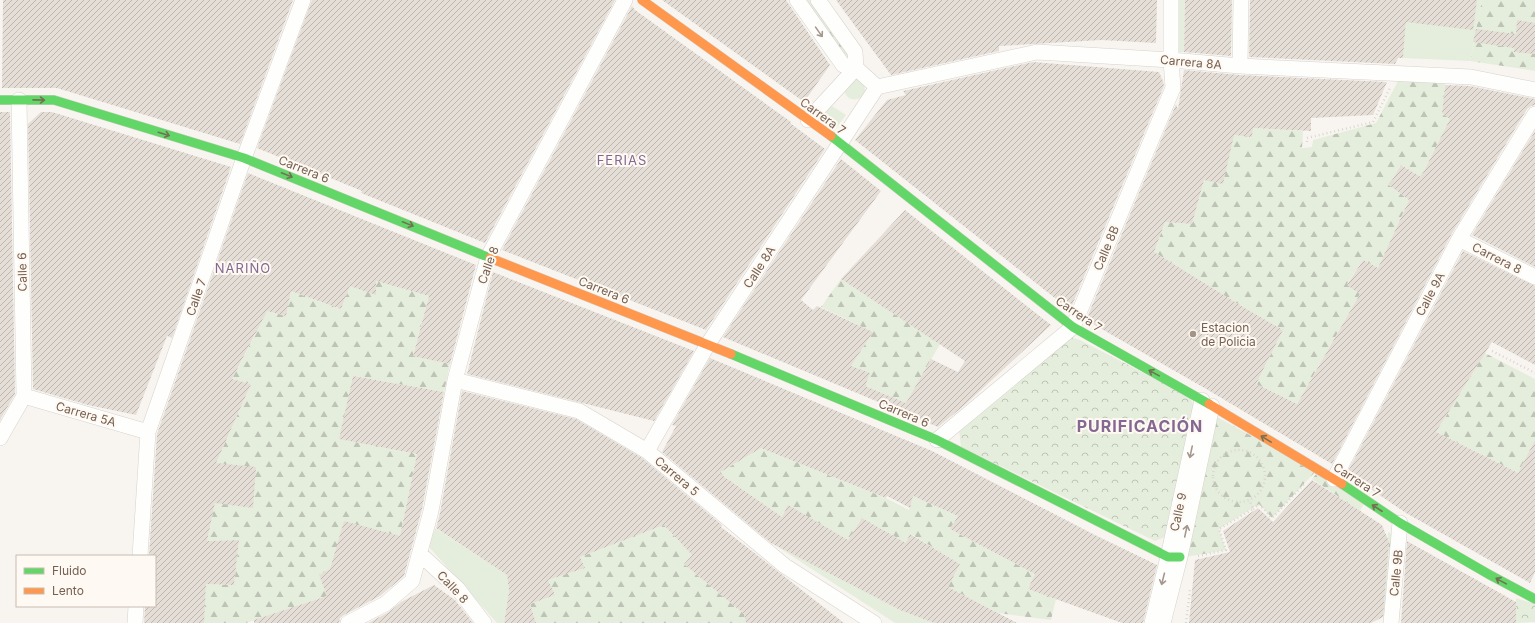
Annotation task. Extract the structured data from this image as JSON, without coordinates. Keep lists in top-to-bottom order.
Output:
{
  "streets": {
    "street": [
      "Carrera 8A",
      "Carrera 7",
      "Carrera 6",
      "Calle 8B",
      "Carrera 8",
      "Calle 8",
      "Calle 8A",
      "Calle 6",
      "Calle 9A",
      "Calle 7",
      "Carrera 5A",
      "Carrera 5",
      "Calle 9",
      "Calle 9B"
    ]
  },
  "crossings": [
    ["Carrera 8A", "Calle 8B"],
    ["Carrera 8A", "Calle 8A"],
    ["Carrera 7", "Calle 8B"],
    ["Carrera 7", "Calle 8A"],
    ["Carrera 7", "Calle 9A"],
    ["Carrera 7", "Calle 9"],
    ["Carrera 7", "Calle 9B"],
    ["Carrera 6", "Calle 8B"],
    ["Carrera 6", "Calle 8"],
    ["Carrera 6", "Calle 8A"],
    ["Carrera 6", "Calle 6"],
    ["Carrera 6", "Calle 7"],
    ["Carrera 6", "Calle 9"],
    ["Carrera 8", "Calle 9A"],
    ["Calle 8", "Carrera 5"],
    ["Calle 8A", "Carrera 5"],
    ["Calle 6", "Carrera 5A"],
    ["Calle 7", "Carrera 5A"]
  ],
  "one_way": ["Carrera 7", "Carrera 6"],
  "districts": ["FERIAS", "NARIÑO", "PURIFICACIÓN"],
  "places": ["Estacion de Policia"],
  "legend": ["Fluido", "Lento"]
}
